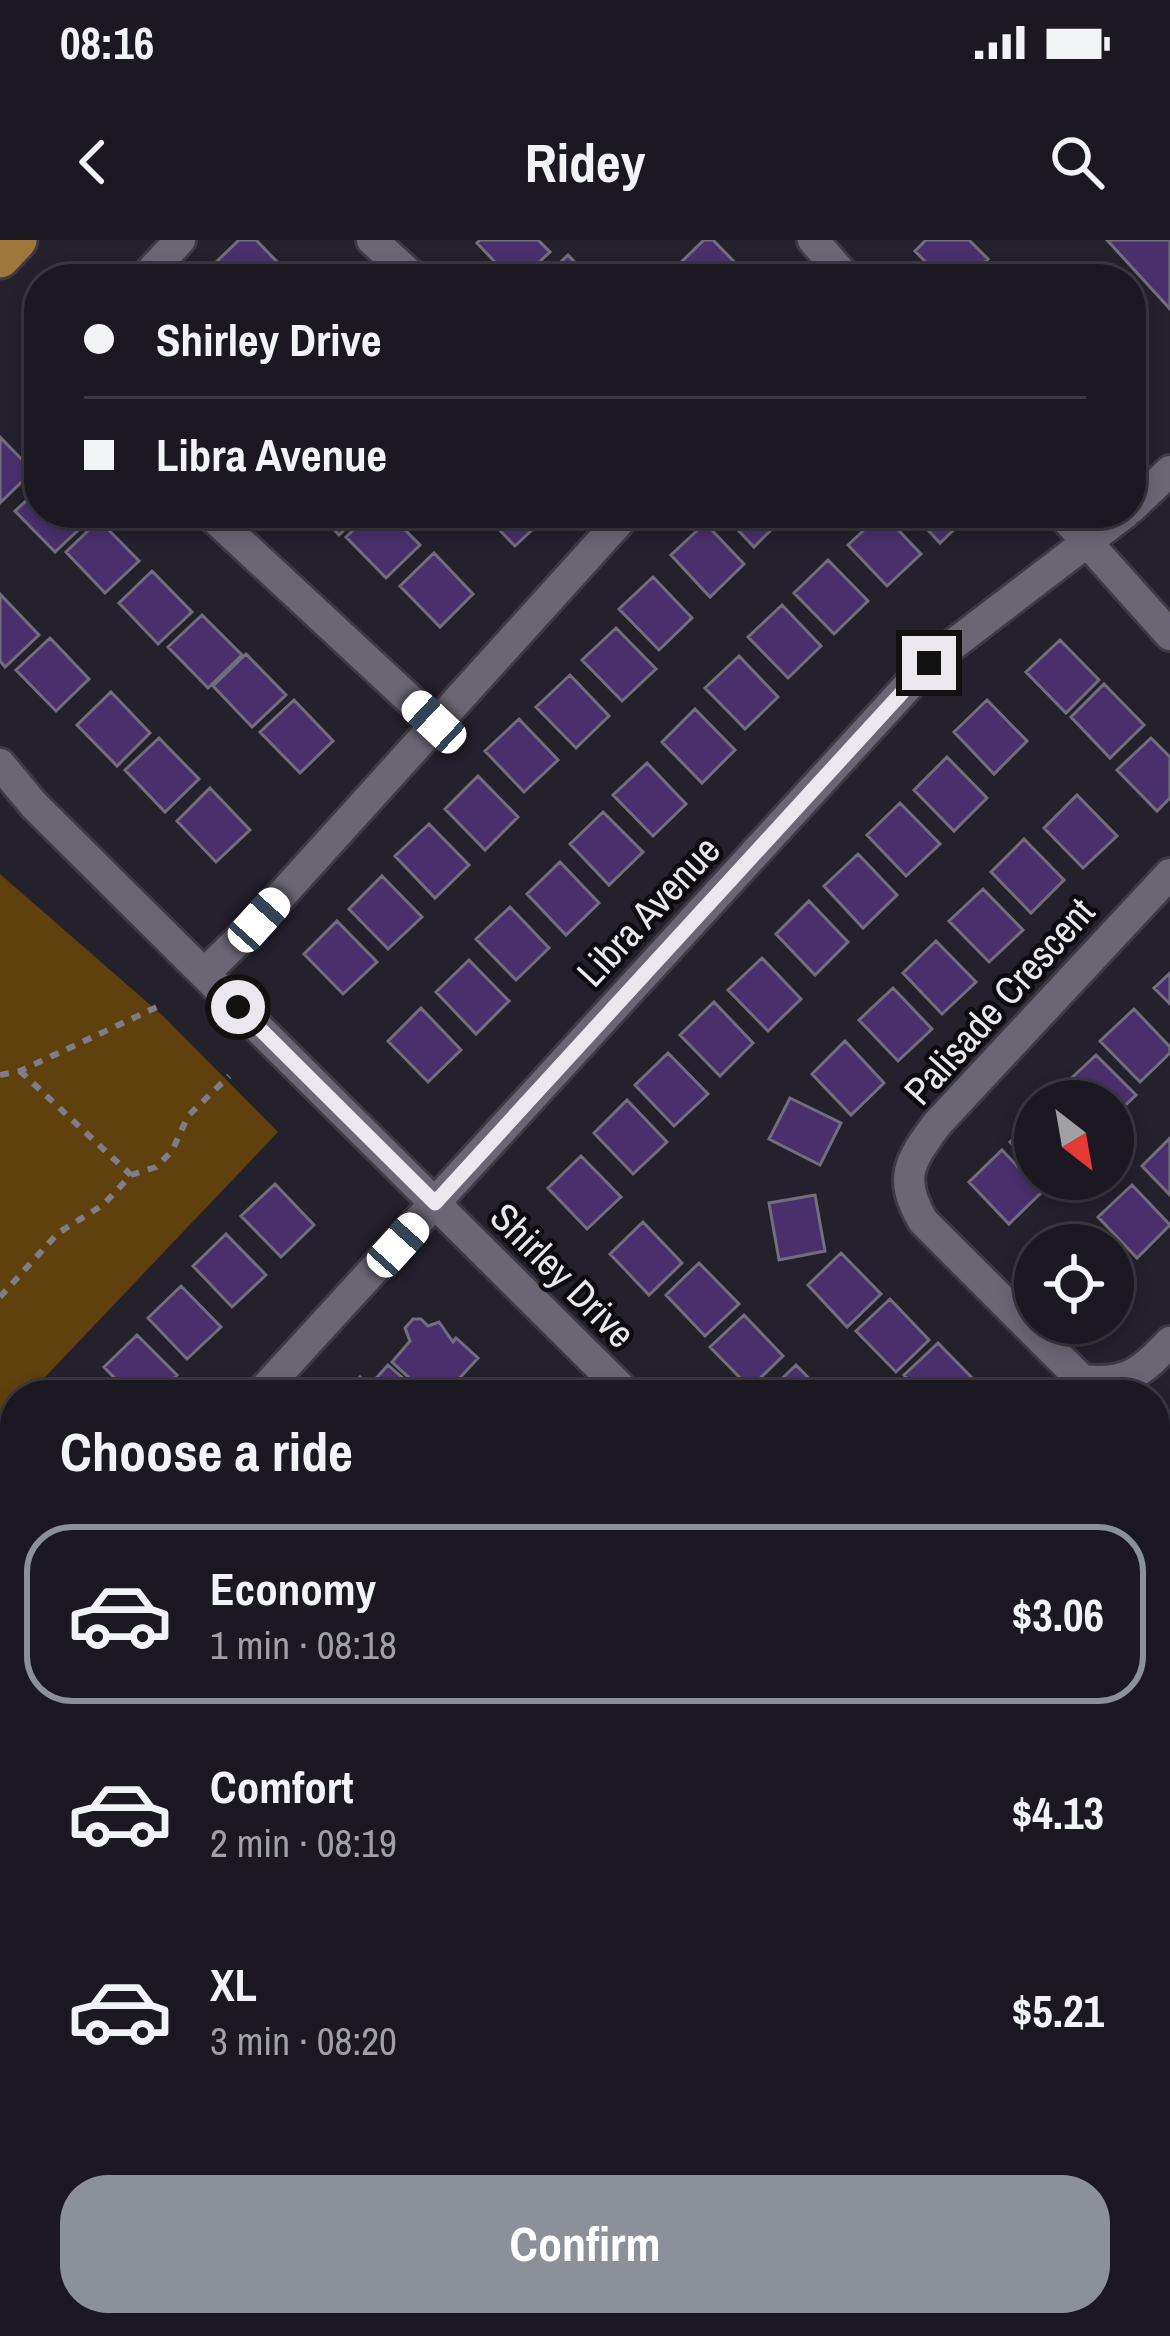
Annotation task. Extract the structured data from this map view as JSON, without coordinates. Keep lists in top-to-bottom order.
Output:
{
  "streets": {
    "street": ["Libra Avenue", "Palisade Crescent", "Shirley Drive"]
  },
  "crossings": [
    ["Libra Avenue", "Shirley Drive"]
  ],
  "north": "bottom right",
  "page": {
    "status": "08:16",
    "header": "Ridey",
    "banner": ["Shirley Drive", "Libra Avenue"],
    "heading": "Choose a ride",
    "list": [
      {
        "name": "Economy",
        "note": "1 min · 08:18",
        "value": "$3.06"
      },
      {
        "name": "Comfort",
        "note": "2 min · 08:19",
        "value": "$4.13"
      },
      {
        "name": "XL",
        "note": "3 min · 08:20",
        "value": "$5.21"
      }
    ],
    "buttons": "Confirm"
  }
}
